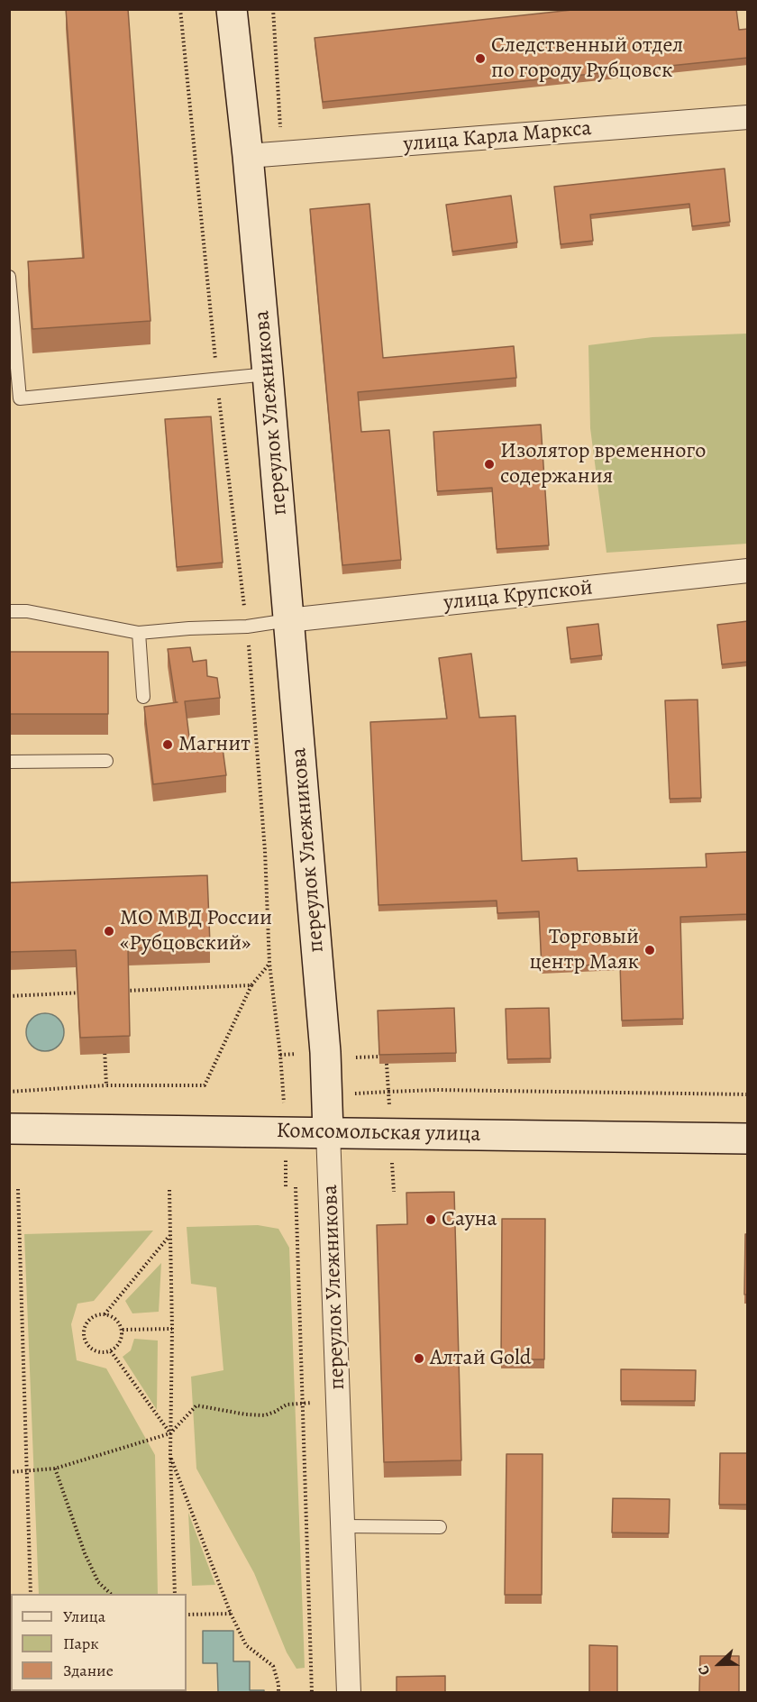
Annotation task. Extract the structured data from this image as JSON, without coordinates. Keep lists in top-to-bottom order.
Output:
{
  "streets": {
    "main road": ["переулок Улежникова", "Комсомольская улица"],
    "street": ["улица Карла Маркса", "улица Крупской"]
  },
  "crossings": [
    ["улица Карла Маркса", "переулок Улежникова"],
    ["переулок Улежникова", "улица Крупской"],
    ["переулок Улежникова", "Комсомольская улица"]
  ],
  "places": [
    "Следственный отдел по городу Рубцовск",
    "Изолятор временного содержания",
    "Магнит",
    "МО МВД России «Рубцовский»",
    "Торговый центр Маяк",
    "Сауна",
    "Алтай Gold"
  ],
  "legend": ["Улица", "Парк", "Здание"],
  "north": "left"
}
